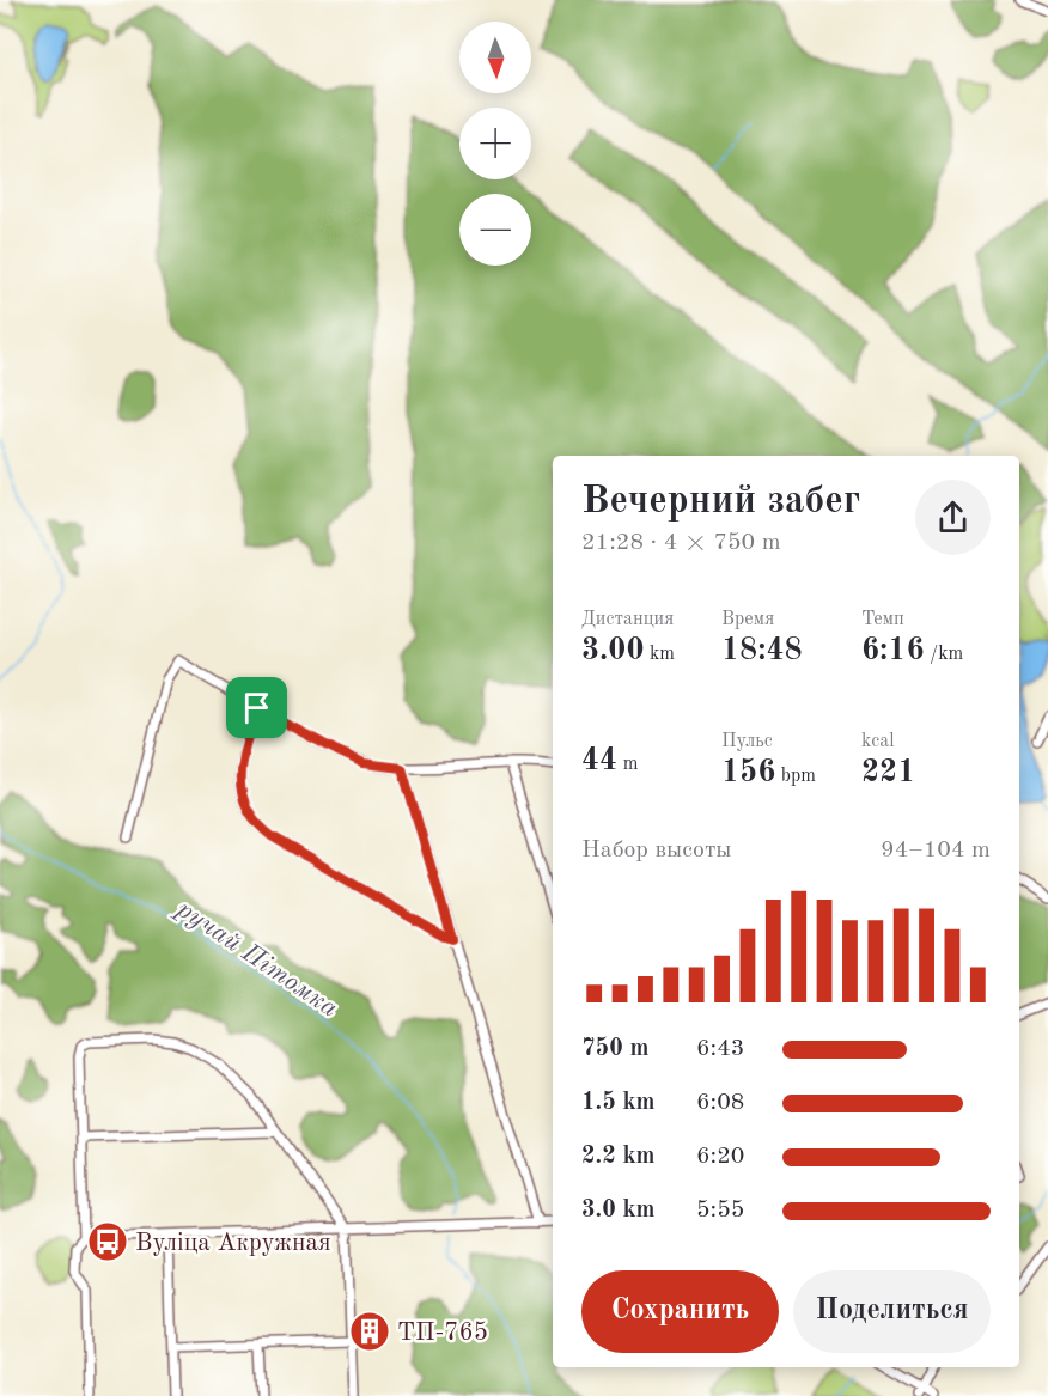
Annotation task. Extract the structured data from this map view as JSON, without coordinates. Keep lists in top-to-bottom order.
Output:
{
  "water": ["ручай Пітомка"],
  "places": {
    "bus stop": ["Вуліца Акружная"],
    "building": ["ТП-765"]
  },
  "north": "bottom",
  "page": {
    "map_buttons": ["+", "−"],
    "heading": ["Вечерний забег", "21:28 · 4 × 750 m"],
    "stats": [
      ["Дистанция", "3.00 km"],
      ["Время", "18:48"],
      ["Темп", "6:16 /km"],
      ["44 m"],
      ["Пульс", "156 bpm"],
      ["kcal", "221"]
    ],
    "chart": ["Набор высоты", "94–104 m"],
    "list": [
      {
        "name": "750 m",
        "note": "6:43"
      },
      {
        "name": "1.5 km",
        "note": "6:08"
      },
      {
        "name": "2.2 km",
        "note": "6:20"
      },
      {
        "name": "3.0 km",
        "note": "5:55"
      }
    ],
    "buttons": ["Сохранить", "Поделиться"]
  }
}
